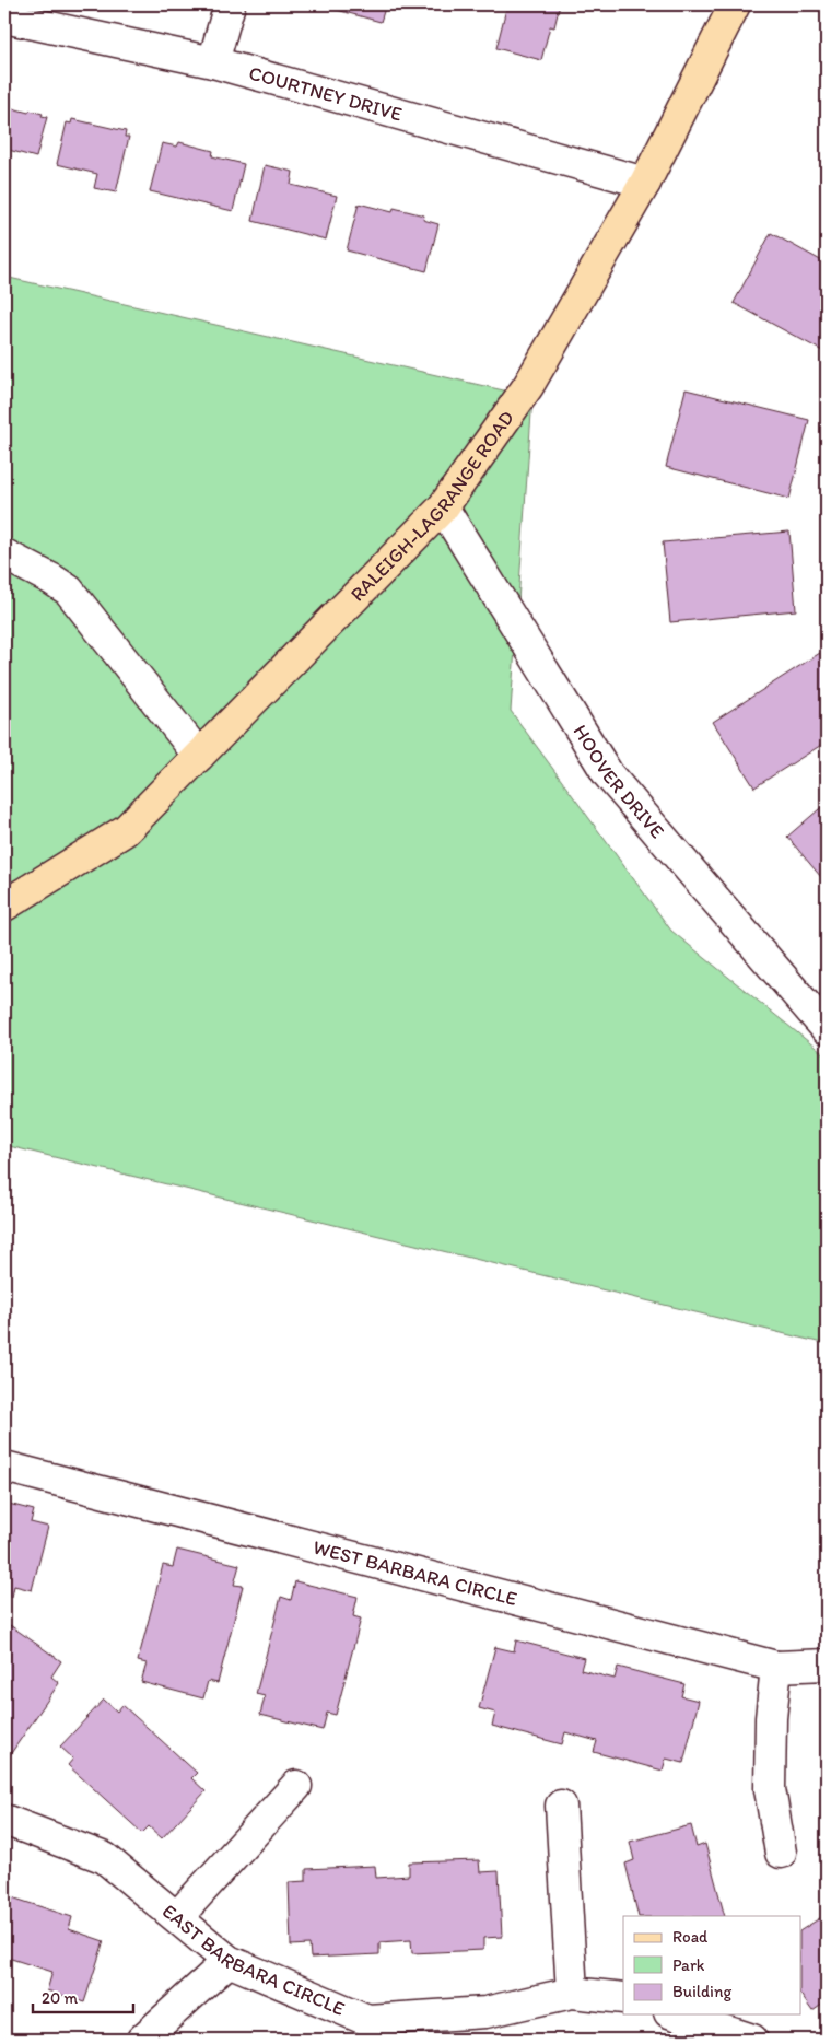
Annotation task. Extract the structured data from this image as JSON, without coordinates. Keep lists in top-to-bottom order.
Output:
{
  "streets": {
    "main road": ["RALEIGH-LAGRANGE ROAD"],
    "street": [
      "COURTNEY DRIVE",
      "HOOVER DRIVE",
      "WEST BARBARA CIRCLE",
      "EAST BARBARA CIRCLE"
    ]
  },
  "crossings": [
    ["COURTNEY DRIVE", "RALEIGH-LAGRANGE ROAD"],
    ["RALEIGH-LAGRANGE ROAD", "HOOVER DRIVE"]
  ],
  "legend": ["Road", "Park", "Building"],
  "scale_bar": "20 m"
}
